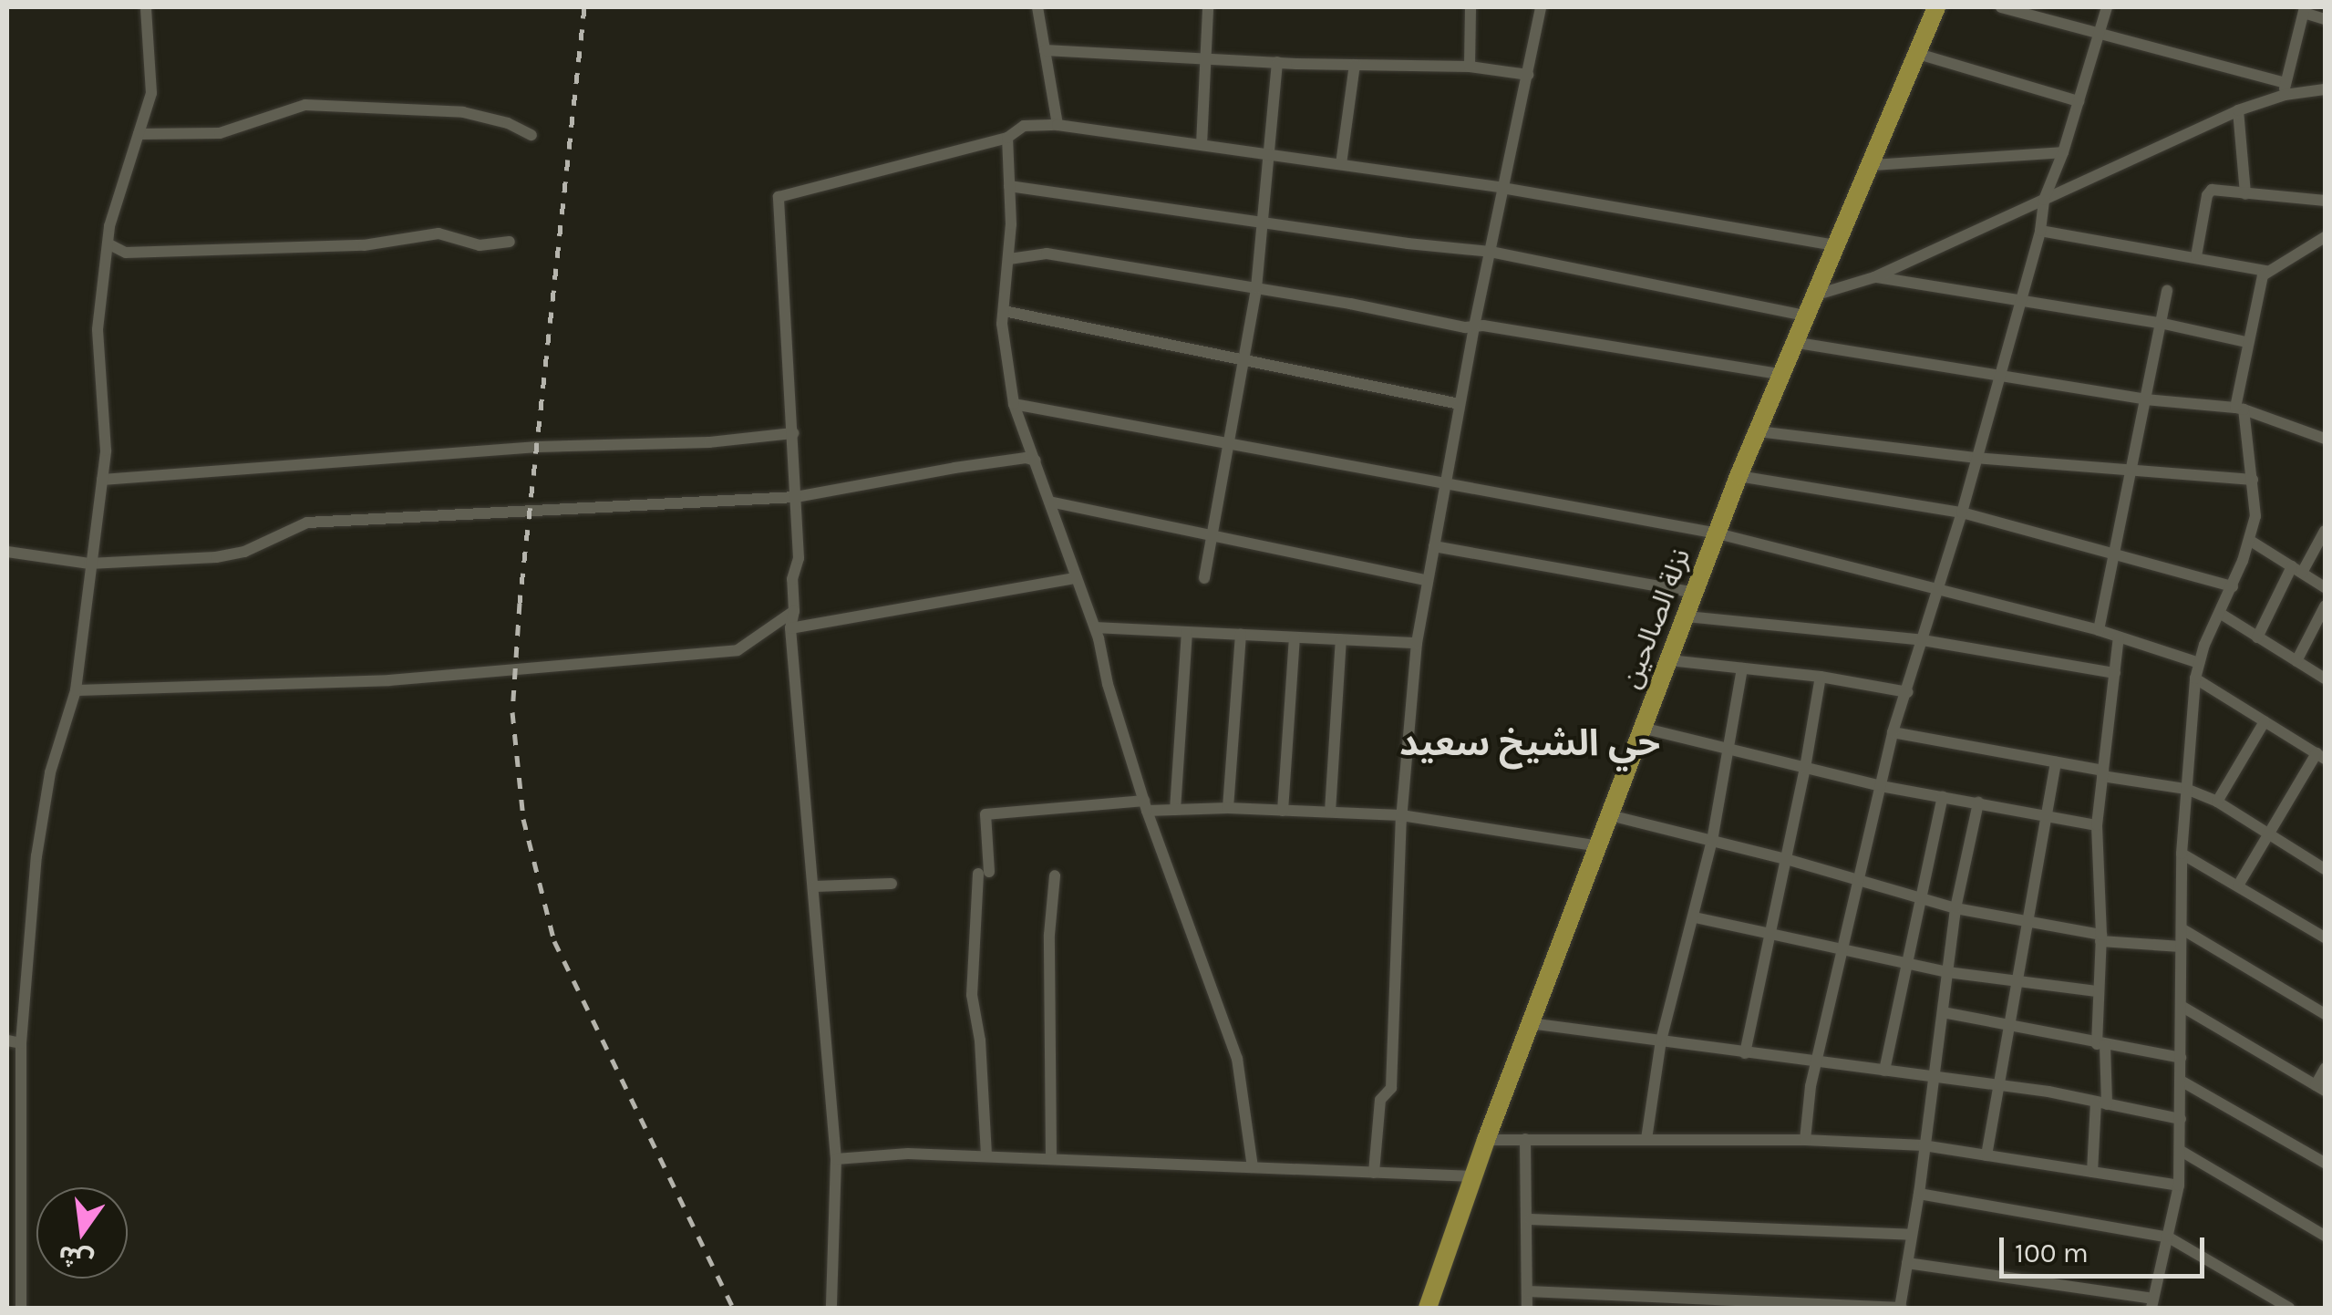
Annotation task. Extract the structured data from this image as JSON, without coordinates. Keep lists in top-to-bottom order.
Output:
{
  "streets": {
    "main road": ["نزلة الصالحين"]
  },
  "districts": ["حي الشيخ سعيد"],
  "scale_bar": "100 m",
  "north": "bottom"
}
